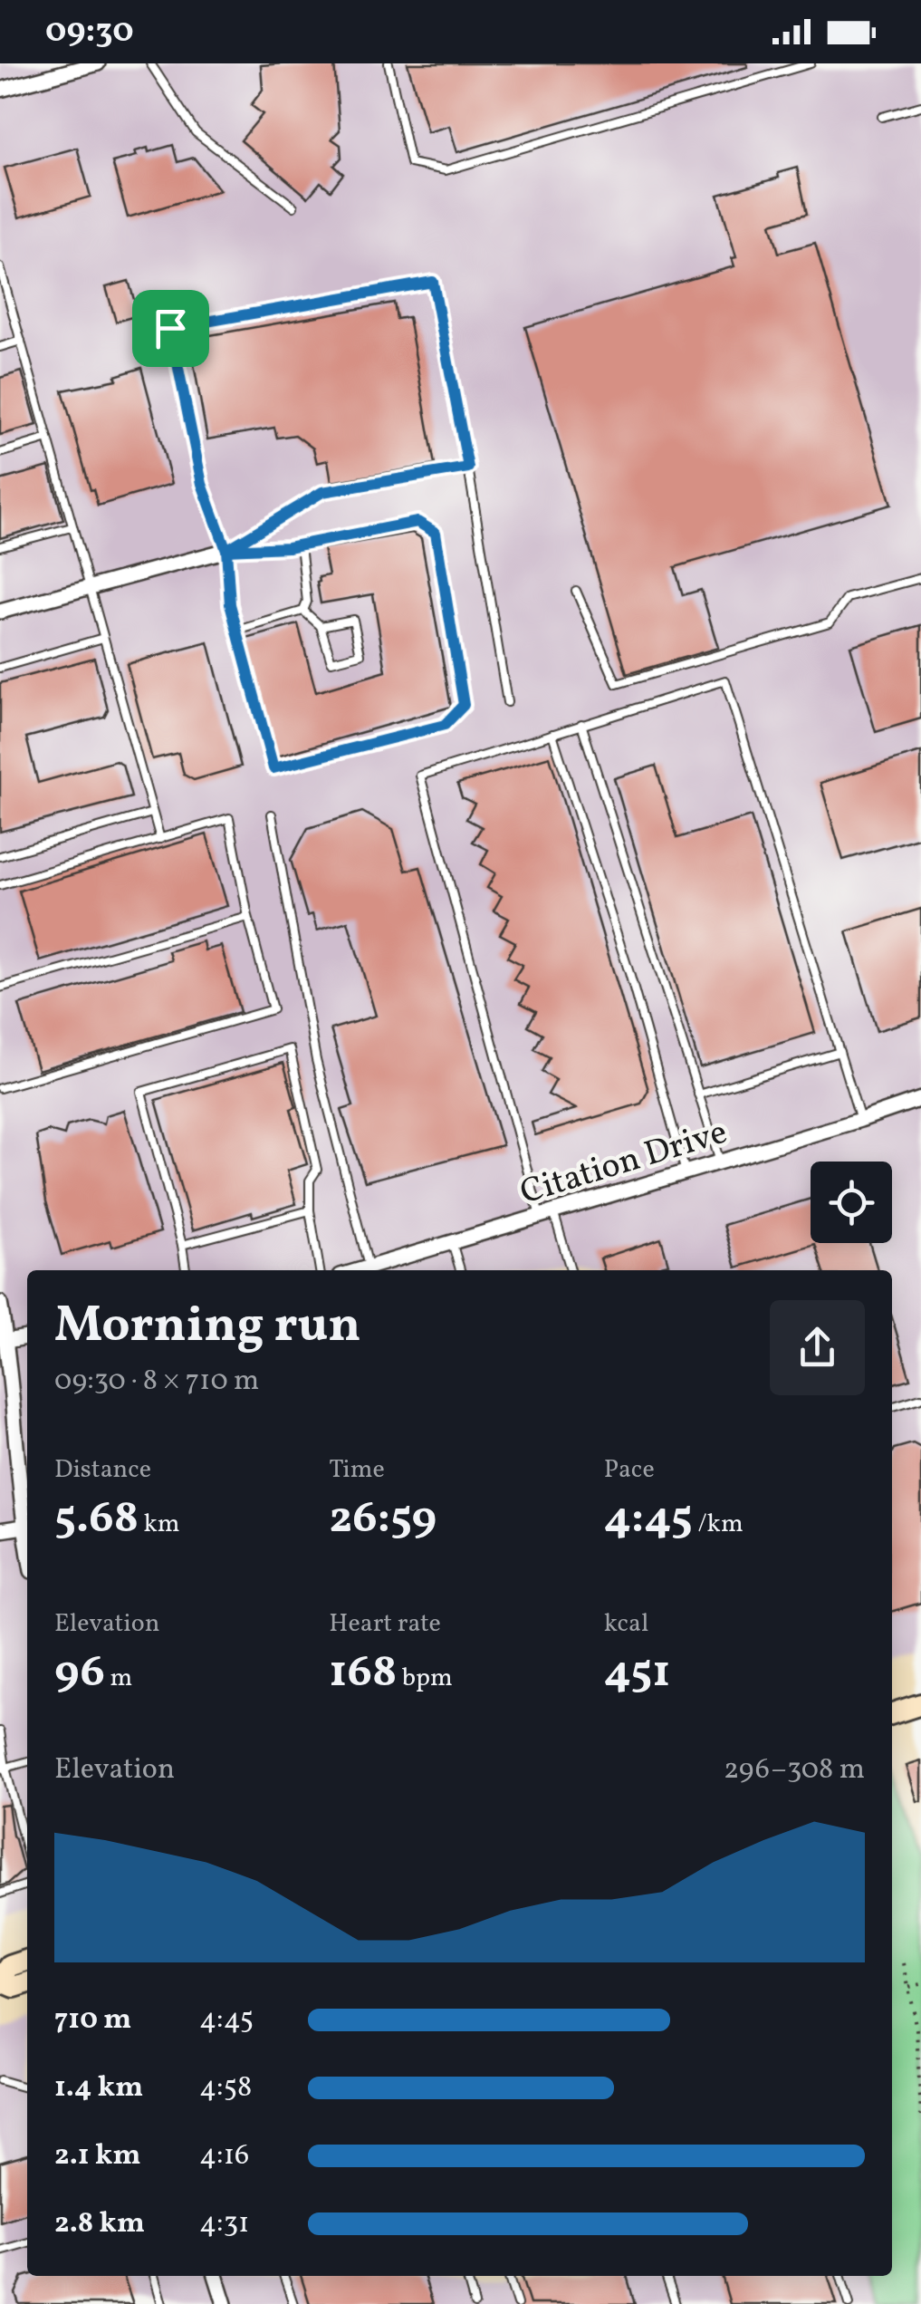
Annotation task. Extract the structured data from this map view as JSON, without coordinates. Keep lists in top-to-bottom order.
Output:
{
  "streets": {
    "street": ["Citation Drive"]
  },
  "page": {
    "status": "09:30",
    "heading": ["Morning run", "09:30 · 8 × 710 m"],
    "stats": [
      ["Distance", "5.68 km"],
      ["Time", "26:59"],
      ["Pace", "4:45 /km"],
      ["Elevation", "96 m"],
      ["Heart rate", "168 bpm"],
      ["kcal", "451"]
    ],
    "chart": ["Elevation", "296–308 m"],
    "list": [
      {
        "name": "710 m",
        "note": "4:45"
      },
      {
        "name": "1.4 km",
        "note": "4:58"
      },
      {
        "name": "2.1 km",
        "note": "4:16"
      },
      {
        "name": "2.8 km",
        "note": "4:31"
      }
    ]
  }
}
